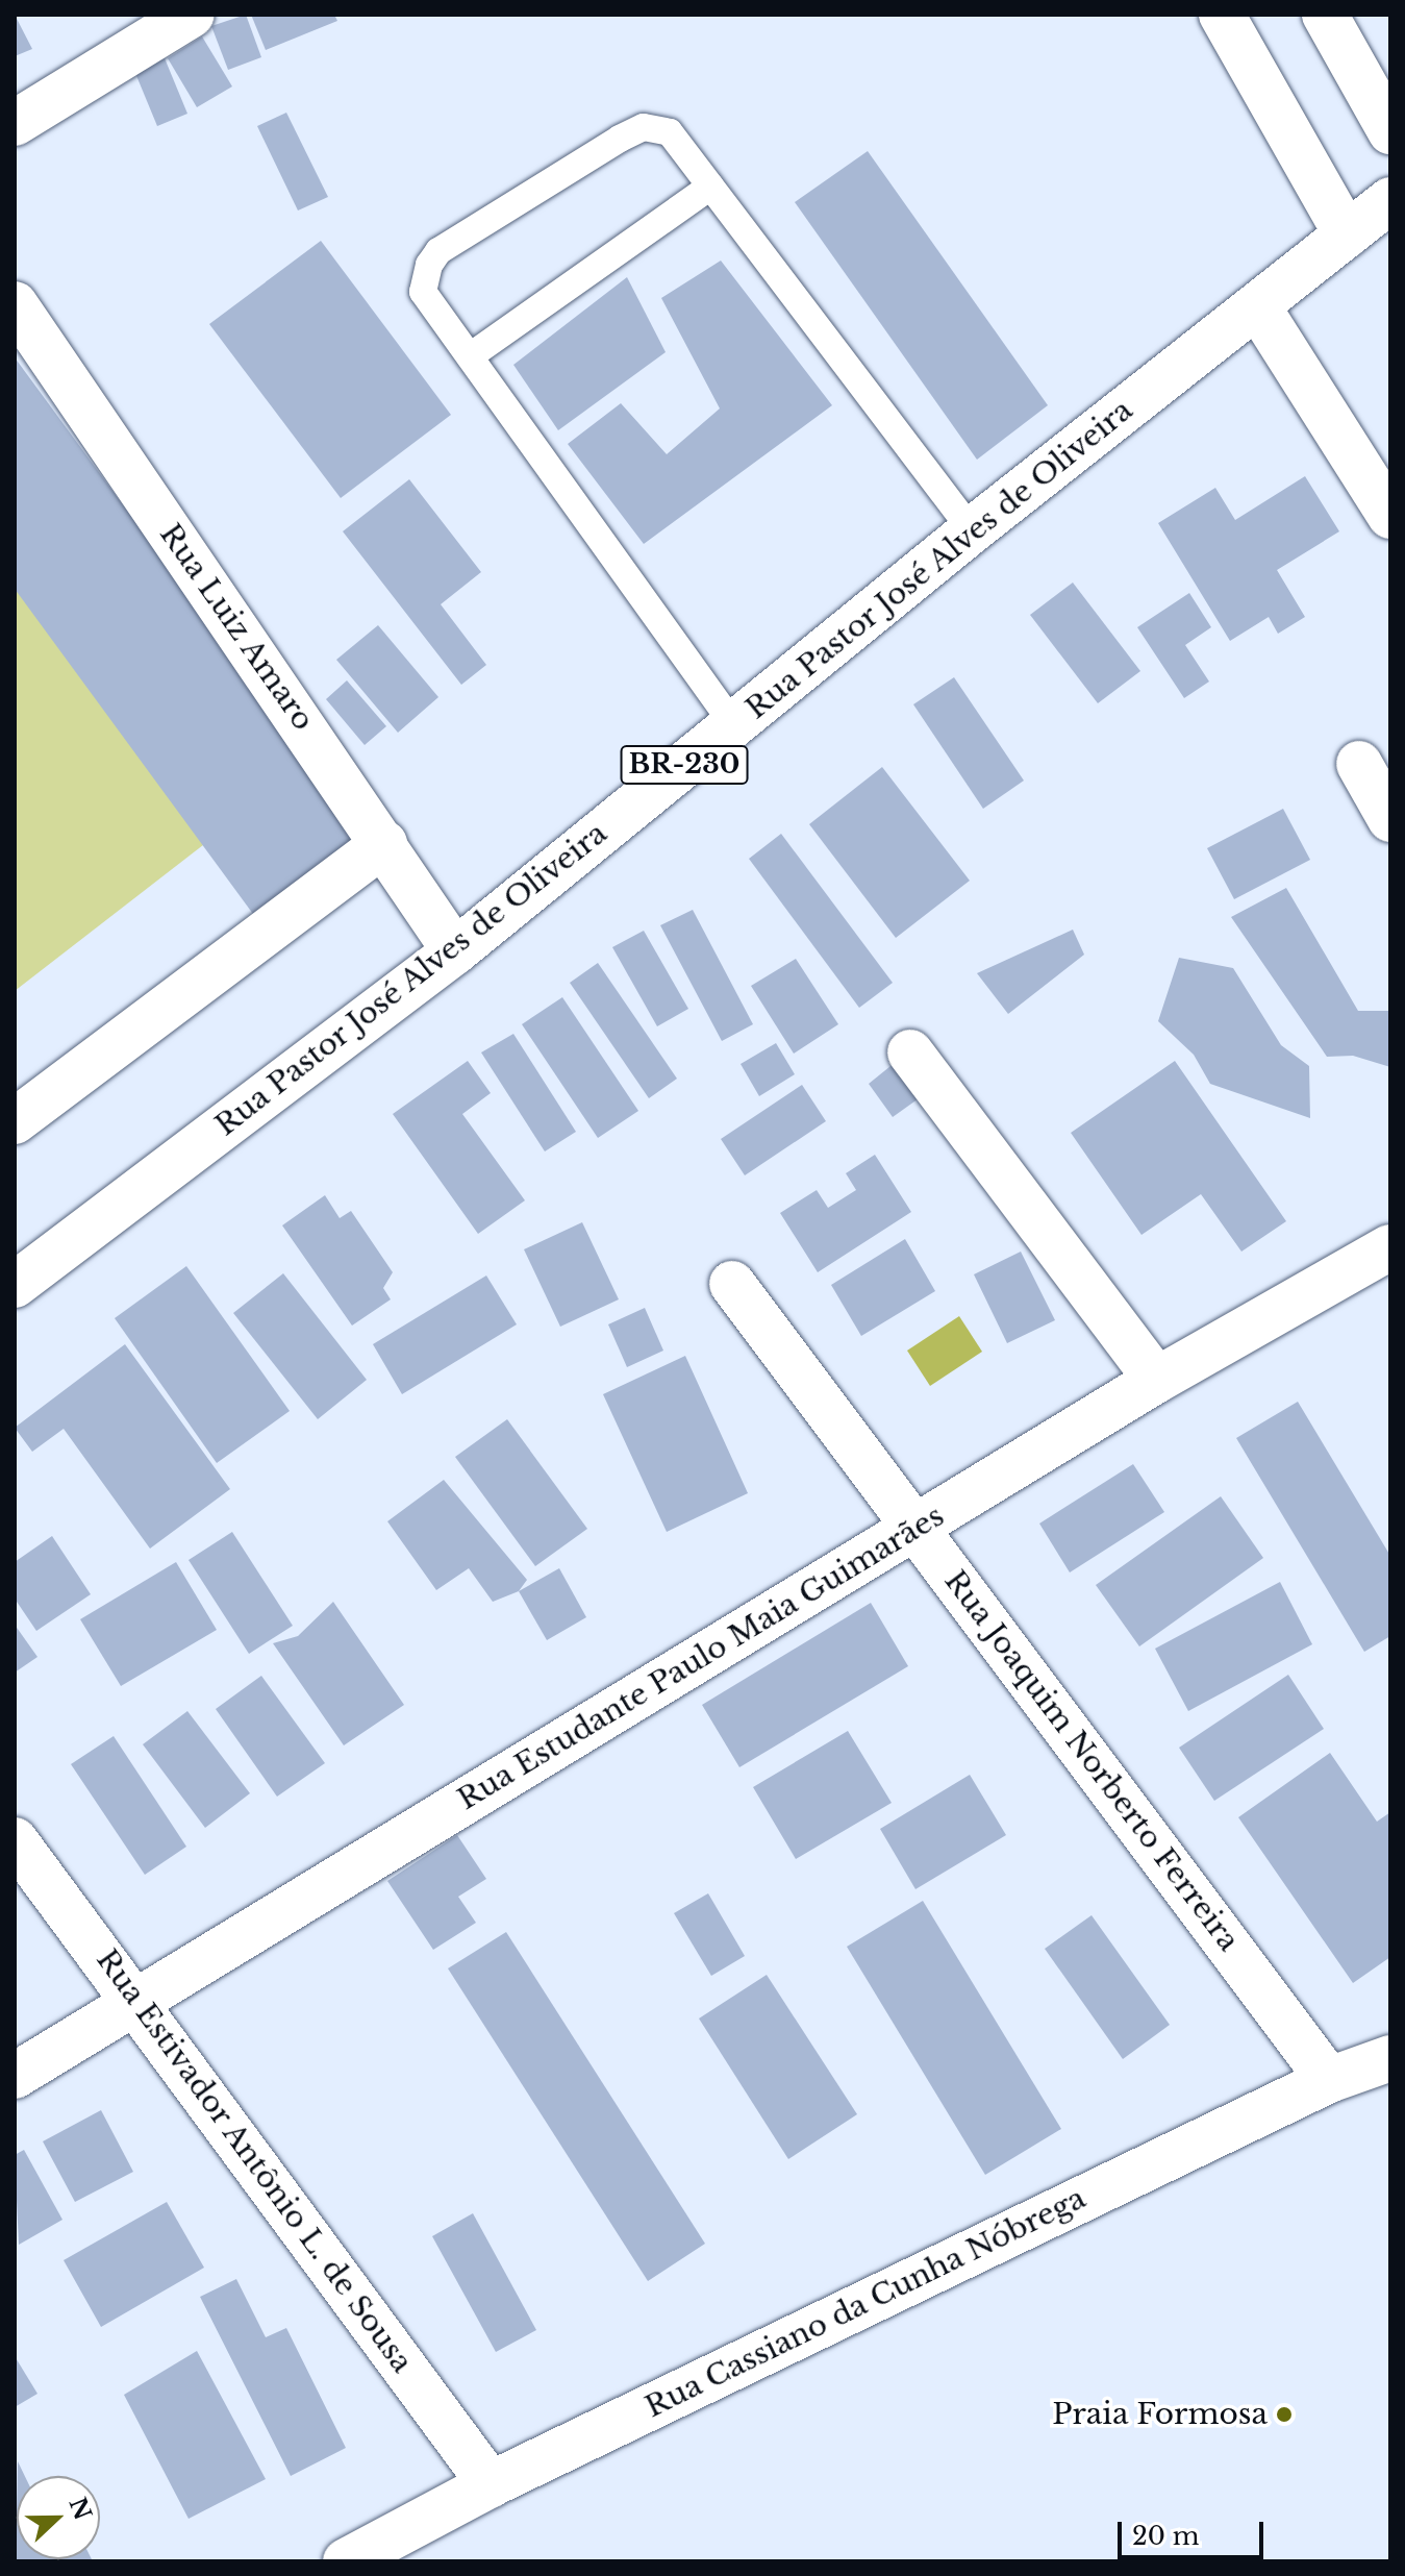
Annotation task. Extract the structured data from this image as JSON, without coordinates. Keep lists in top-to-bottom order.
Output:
{
  "streets": {
    "street": [
      "Rua Pastor José Alves de Oliveira",
      "Rua Luiz Amaro",
      "BR-230",
      "Rua Estudante Paulo Maia Guimarães",
      "Rua Joaquim Norberto Ferreira",
      "Rua Estivador Antônio L. de Sousa",
      "Rua Cassiano da Cunha Nóbrega"
    ]
  },
  "crossings": [
    ["Rua Pastor José Alves de Oliveira", "Rua Luiz Amaro"],
    ["Rua Estudante Paulo Maia Guimarães", "Rua Joaquim Norberto Ferreira"],
    ["Rua Estudante Paulo Maia Guimarães", "Rua Estivador Antônio L. de Sousa"],
    ["Rua Joaquim Norberto Ferreira", "Rua Cassiano da Cunha Nóbrega"],
    ["Rua Estivador Antônio L. de Sousa", "Rua Cassiano da Cunha Nóbrega"]
  ],
  "places": ["Praia Formosa"],
  "scale_bar": "20 m",
  "north": "right"
}
